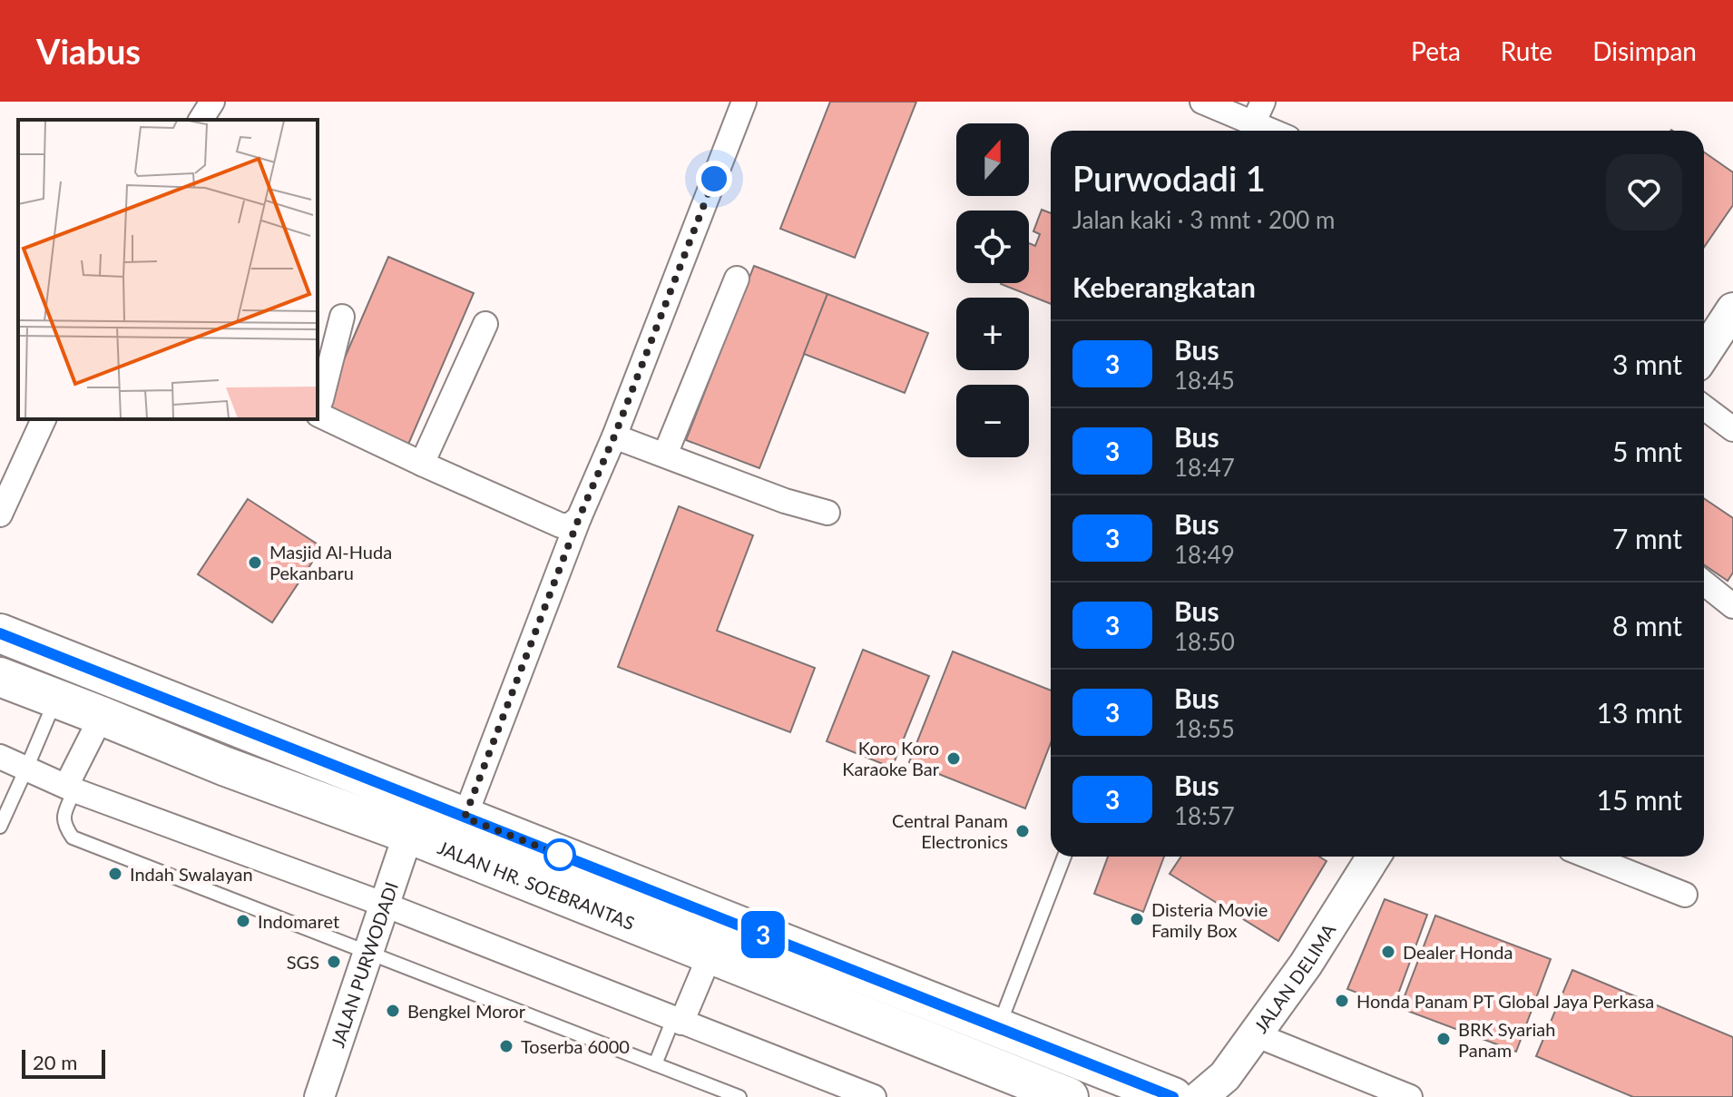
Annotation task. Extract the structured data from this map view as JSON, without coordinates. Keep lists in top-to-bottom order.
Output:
{
  "streets": {
    "main road": ["JALAN HR. SOEBRANTAS", "JALAN DELIMA"],
    "street": ["JALAN PURWODADI"]
  },
  "crossings": [
    ["JALAN HR. SOEBRANTAS", "JALAN PURWODADI"]
  ],
  "places": [
    "Masjid Al-Huda Pekanbaru",
    "Koro Koro Karaoke Bar",
    "Central Panam Electronics",
    "Indah Swalayan",
    "Disteria Movie Family Box",
    "Indomaret",
    "Dealer Honda",
    "SGS",
    "Honda Panam PT Global Jaya Perkasa",
    "Bengkel Moror",
    "BRK Syariah Panam",
    "Toserba 6000"
  ],
  "lines": ["bus line 3"],
  "scale_bar": "20 m",
  "north": "top",
  "page": {
    "header": "Viabus",
    "nav": ["Peta", "Rute", "Disimpan"],
    "on_map": "3",
    "map_buttons": ["+", "−"],
    "heading": [
      ["Purwodadi 1", "Jalan kaki · 3 mnt · 200 m"],
      "Keberangkatan"
    ],
    "list": [
      {
        "mark": "3",
        "name": "Bus",
        "note": "18:45",
        "value": "3 mnt"
      },
      {
        "mark": "3",
        "name": "Bus",
        "note": "18:47",
        "value": "5 mnt"
      },
      {
        "mark": "3",
        "name": "Bus",
        "note": "18:49",
        "value": "7 mnt"
      },
      {
        "mark": "3",
        "name": "Bus",
        "note": "18:50",
        "value": "8 mnt"
      },
      {
        "mark": "3",
        "name": "Bus",
        "note": "18:55",
        "value": "13 mnt"
      },
      {
        "mark": "3",
        "name": "Bus",
        "note": "18:57",
        "value": "15 mnt"
      }
    ],
    "scale": "20 m"
  }
}
